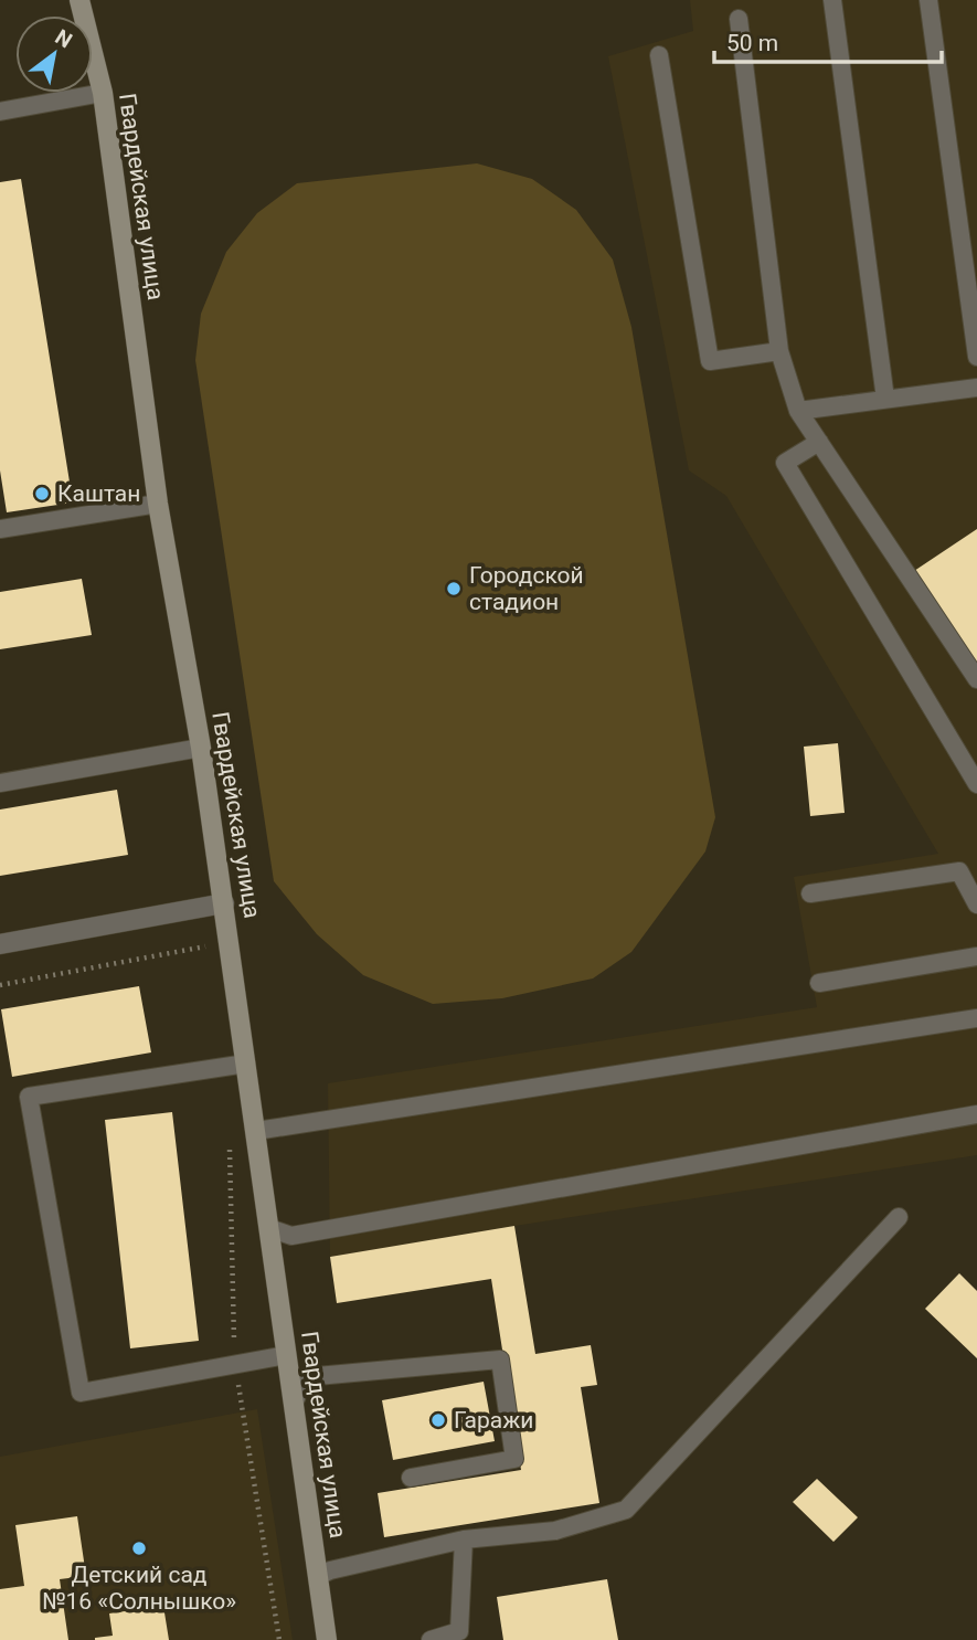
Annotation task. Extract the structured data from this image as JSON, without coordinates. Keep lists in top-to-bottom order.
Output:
{
  "streets": {
    "street": ["Гвардейская улица"]
  },
  "places": [
    "Каштан",
    "Городской стадион",
    "Гаражи",
    "Детский сад №16 «Солнышко»"
  ],
  "scale_bar": "50 m",
  "north": "top right"
}
